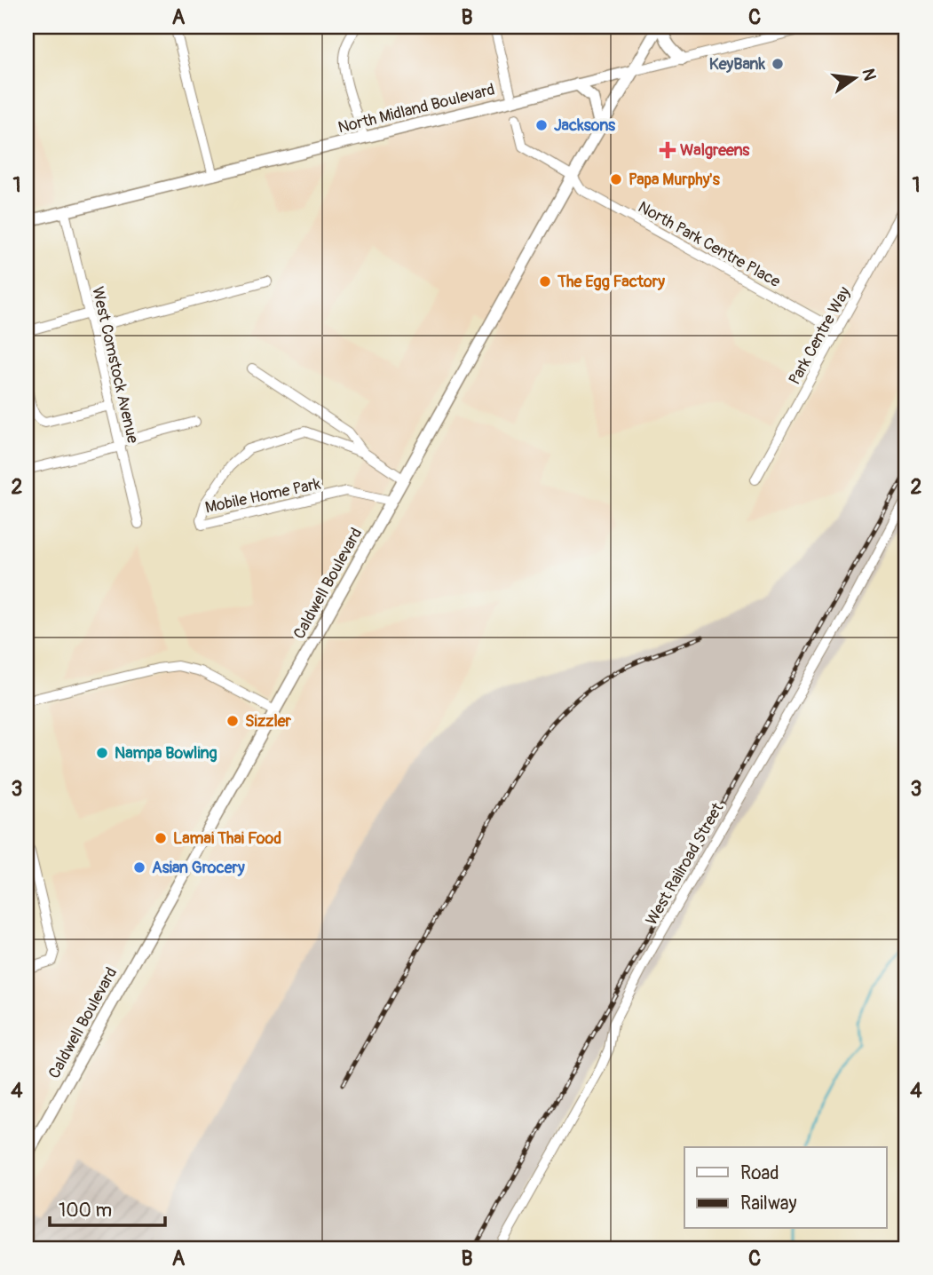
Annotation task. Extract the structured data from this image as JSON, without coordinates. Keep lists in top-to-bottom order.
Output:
{
  "streets": {
    "main road": ["North Midland Boulevard", "Caldwell Boulevard"],
    "street": [
      "North Park Centre Place",
      "Park Centre Way",
      "West Comstock Avenue",
      "Mobile Home Park",
      "West Railroad Street"
    ]
  },
  "crossings": [
    ["North Midland Boulevard", "West Comstock Avenue"],
    ["North Midland Boulevard", "Caldwell Boulevard"],
    ["North Park Centre Place", "Park Centre Way"],
    ["North Park Centre Place", "Caldwell Boulevard"],
    ["Mobile Home Park", "Caldwell Boulevard"]
  ],
  "places": {
    "other": [
      "KeyBank",
      "Jacksons",
      "Papa Murphy's",
      "The Egg Factory",
      "Sizzler",
      "Nampa Bowling",
      "Lamai Thai Food",
      "Asian Grocery"
    ],
    "health": ["Walgreens"]
  },
  "legend": ["Road", "Railway"],
  "scale_bar": "100 m",
  "north": "right",
  "grid": {
    "columns": ["A", "B", "C"],
    "rows": [
      "1",
      "2",
      "3",
      "4"
    ]
  }
}
